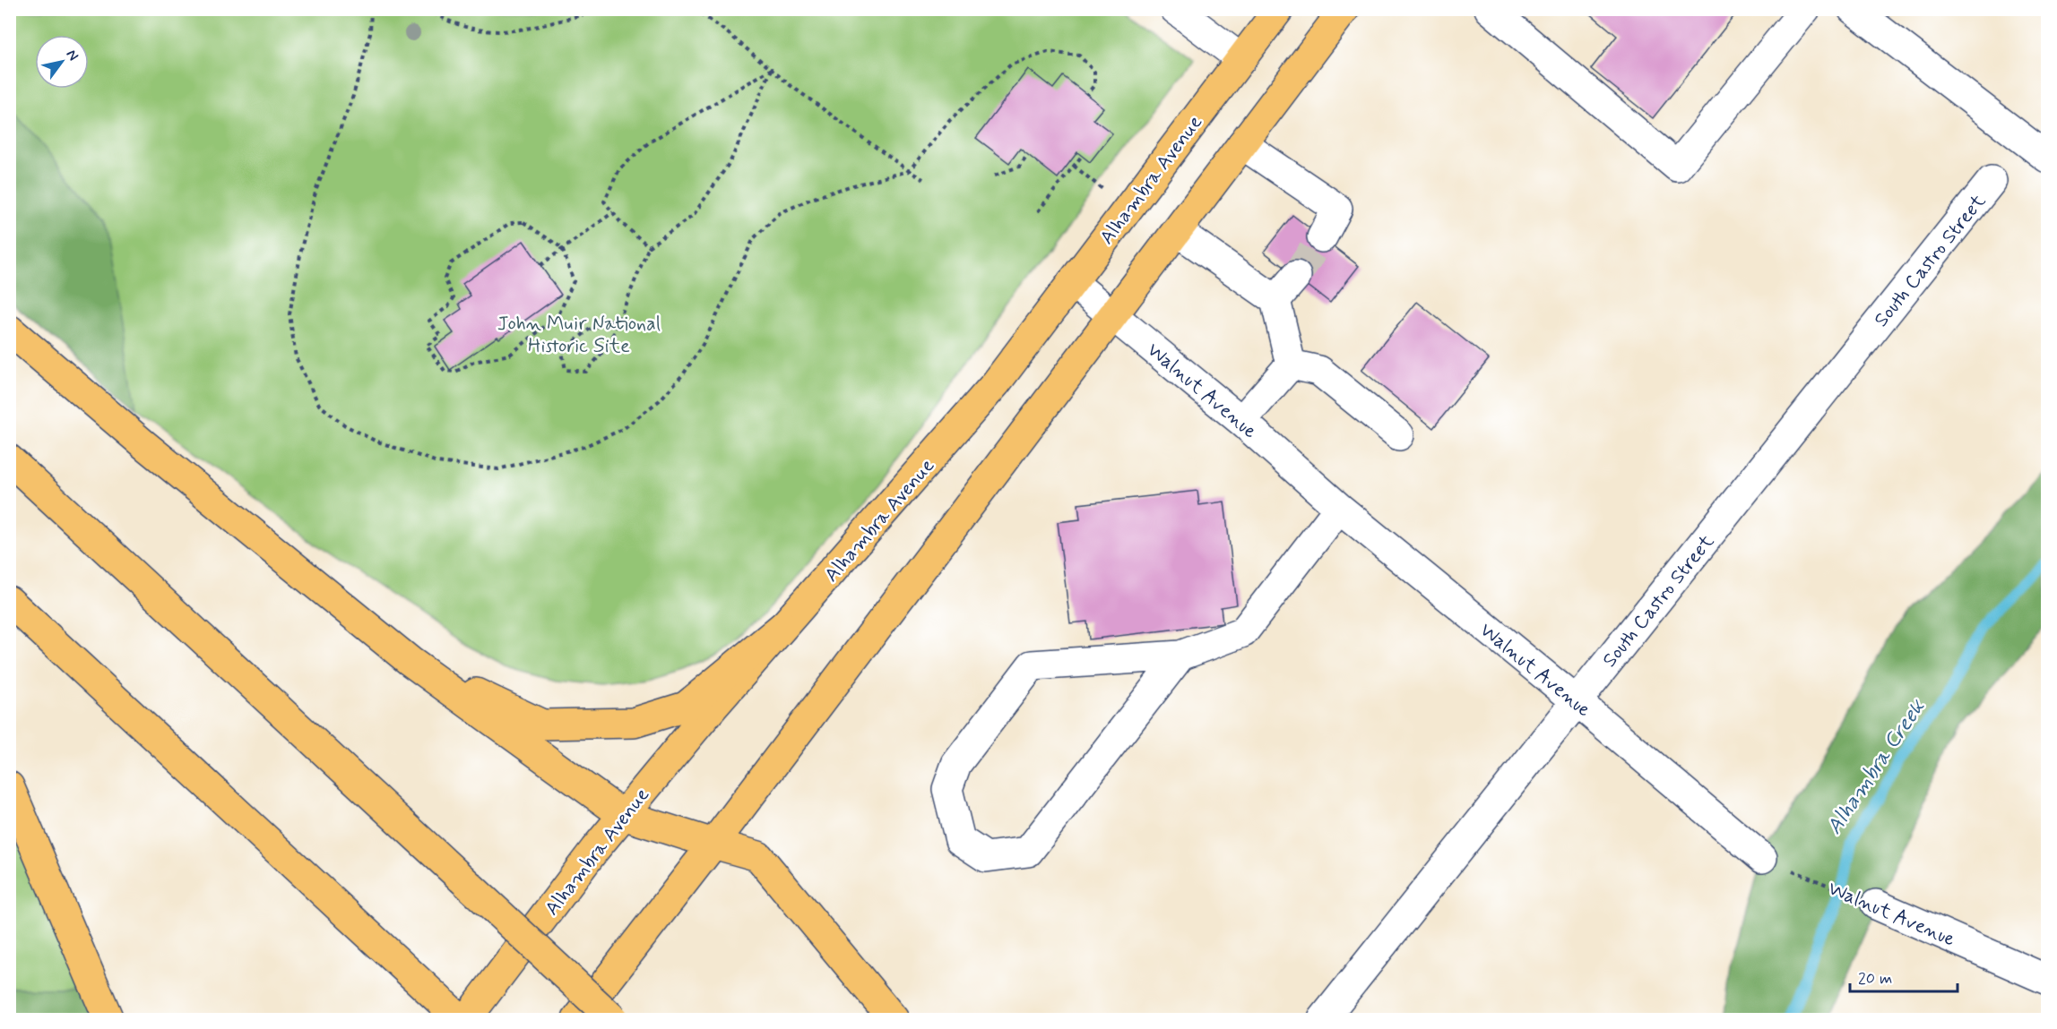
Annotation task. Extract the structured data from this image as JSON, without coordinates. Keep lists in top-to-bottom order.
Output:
{
  "streets": {
    "main road": ["Alhambra Avenue"],
    "street": ["South Castro Street", "Walnut Avenue"]
  },
  "crossings": [
    ["Alhambra Avenue", "Walnut Avenue"],
    ["South Castro Street", "Walnut Avenue"]
  ],
  "water": ["Alhambra Creek"],
  "parks": ["John Muir National Historic Site"],
  "scale_bar": "20 m",
  "north": "top right"
}
